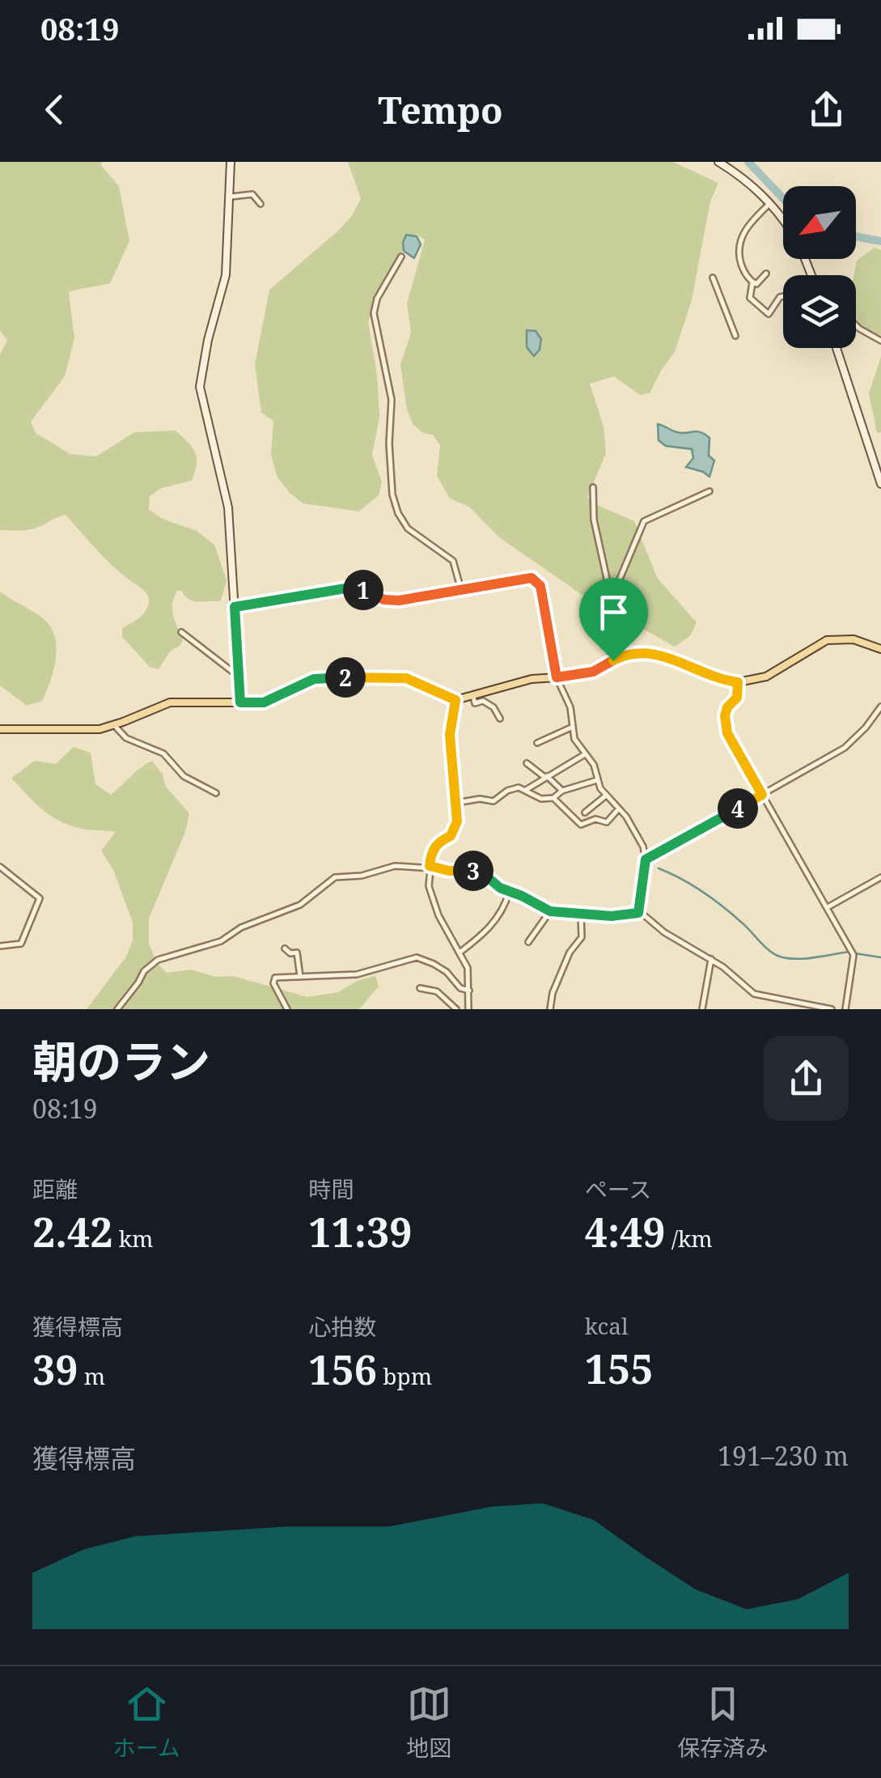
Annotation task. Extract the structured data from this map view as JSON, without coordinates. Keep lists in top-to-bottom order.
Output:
{
  "north": "bottom left",
  "page": {
    "status": "08:19",
    "header": "Tempo",
    "pins": [
      "1",
      "2",
      "4",
      "3"
    ],
    "heading": ["朝のラン", "08:19"],
    "stats": [
      ["距離", "2.42 km"],
      ["時間", "11:39"],
      ["ペース", "4:49 /km"],
      ["獲得標高", "39 m"],
      ["心拍数", "156 bpm"],
      ["kcal", "155"]
    ],
    "chart": ["獲得標高", "191–230 m"],
    "tabs": ["ホーム", "地図", "保存済み"]
  }
}
